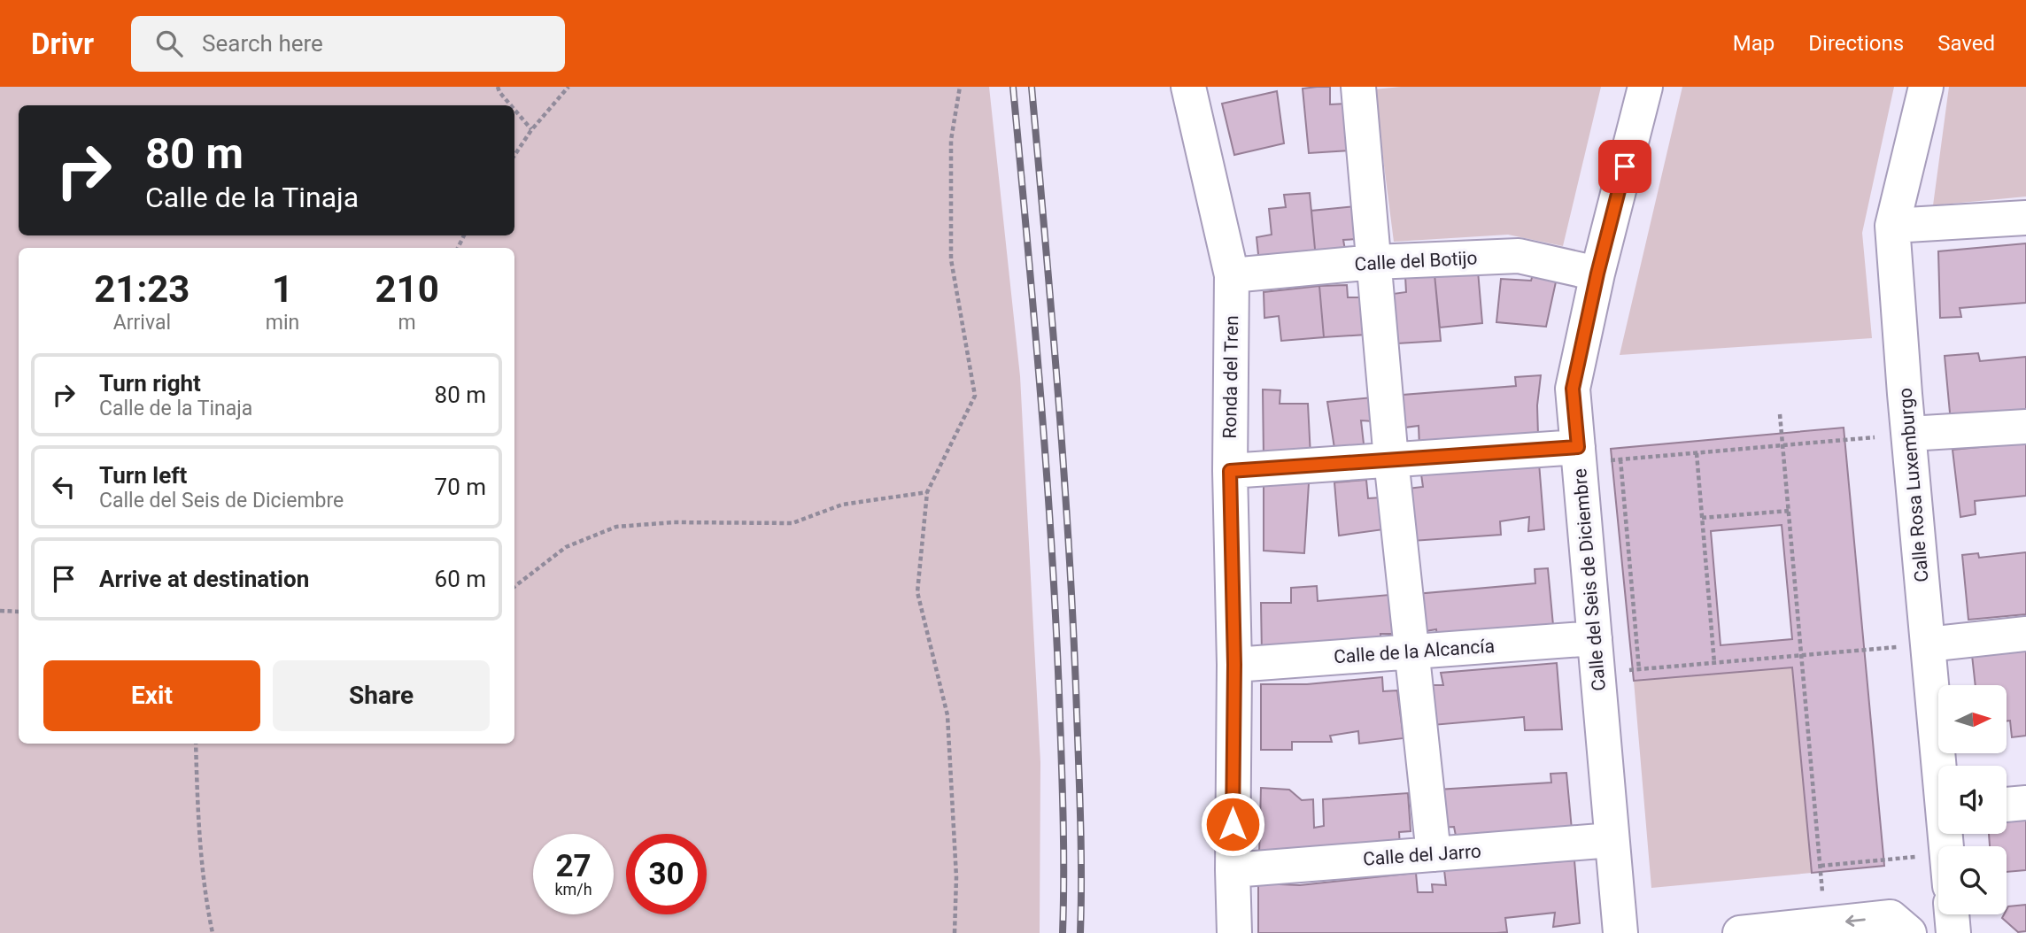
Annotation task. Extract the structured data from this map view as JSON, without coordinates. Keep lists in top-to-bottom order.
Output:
{
  "streets": {
    "street": [
      "Calle del Botijo",
      "Ronda del Tren",
      "Calle Rosa Luxemburgo",
      "Calle del Seis de Diciembre",
      "Calle de la Alcancía",
      "Calle del Jarro"
    ]
  },
  "crossings": [
    ["Calle del Botijo", "Ronda del Tren"],
    ["Calle del Botijo", "Calle del Seis de Diciembre"],
    ["Ronda del Tren", "Calle de la Alcancía"],
    ["Ronda del Tren", "Calle del Jarro"],
    ["Calle del Seis de Diciembre", "Calle de la Alcancía"],
    ["Calle del Seis de Diciembre", "Calle del Jarro"]
  ],
  "north": "right",
  "page": {
    "header": "Drivr",
    "search": "Search here",
    "nav": ["Map", "Directions", "Saved"],
    "turn": ["80 m", "Calle de la Tinaja"],
    "eta": [
      "21:23",
      "Arrival",
      "1",
      "min",
      "210",
      "m"
    ],
    "list": [
      {
        "name": "Turn right",
        "note": "Calle de la Tinaja",
        "value": "80 m"
      },
      {
        "name": "Turn left",
        "note": "Calle del Seis de Diciembre",
        "value": "70 m"
      },
      {
        "name": "Arrive at destination",
        "value": "60 m"
      }
    ],
    "buttons": ["Exit", "Share"],
    "speed": "27 km/h",
    "limit": "30"
  }
}
